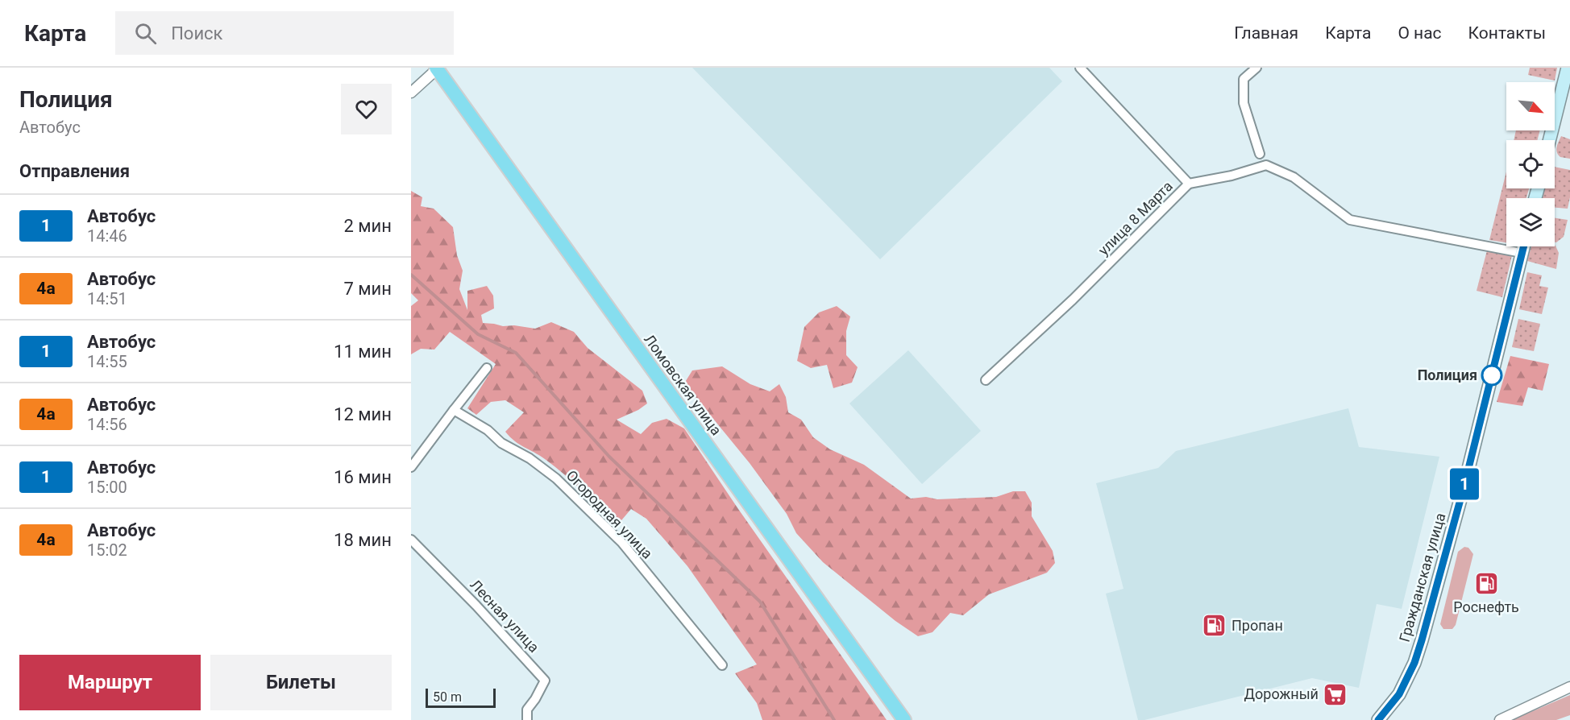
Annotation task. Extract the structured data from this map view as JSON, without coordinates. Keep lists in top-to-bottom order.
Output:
{
  "streets": {
    "main road": ["Ломовская улица", "Гражданская улица"],
    "street": ["улица 8 Марта", "Огородная улица", "Лесная улица"]
  },
  "places": {
    "other": ["Полиция"],
    "fuel station": ["Роснефть", "Пропан"],
    "supermarket": ["Дорожный"]
  },
  "lines": ["bus line 1"],
  "scale_bar": "50 m",
  "north": "bottom right",
  "page": {
    "header": "Карта",
    "search": "Поиск",
    "nav": [
      "Главная",
      "Карта",
      "О нас",
      "Контакты"
    ],
    "heading": [
      ["Полиция", "Автобус"],
      "Отправления"
    ],
    "on_map": "1",
    "list": [
      {
        "mark": "1",
        "name": "Автобус",
        "note": "14:46",
        "value": "2 мин"
      },
      {
        "mark": "4а",
        "name": "Автобус",
        "note": "14:51",
        "value": "7 мин"
      },
      {
        "mark": "1",
        "name": "Автобус",
        "note": "14:55",
        "value": "11 мин"
      },
      {
        "mark": "4а",
        "name": "Автобус",
        "note": "14:56",
        "value": "12 мин"
      },
      {
        "mark": "1",
        "name": "Автобус",
        "note": "15:00",
        "value": "16 мин"
      },
      {
        "mark": "4а",
        "name": "Автобус",
        "note": "15:02",
        "value": "18 мин"
      }
    ],
    "buttons": ["Маршрут", "Билеты"],
    "scale": "50 m"
  }
}
